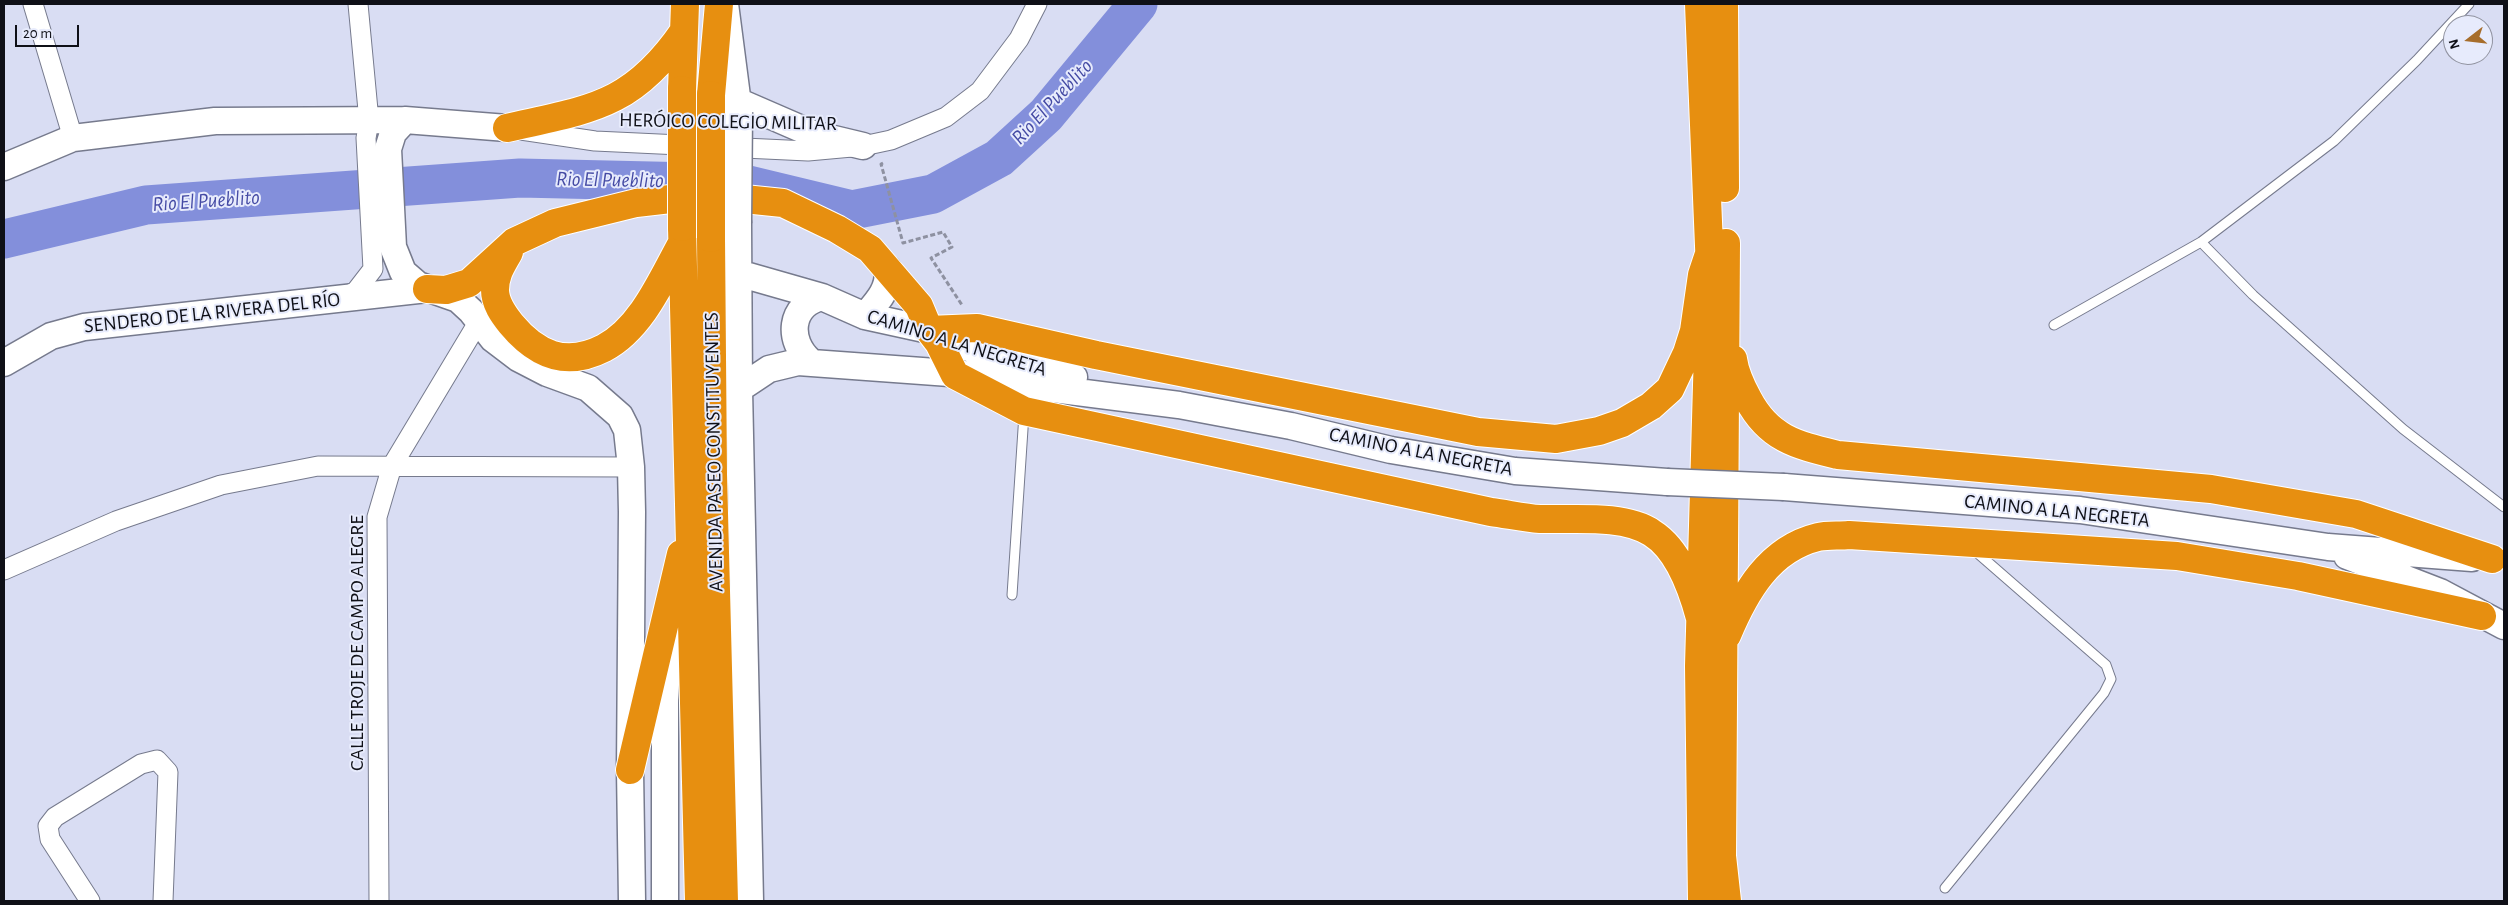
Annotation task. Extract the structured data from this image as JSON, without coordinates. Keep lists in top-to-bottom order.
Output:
{
  "streets": {
    "highway": ["AVENIDA PASEO CONSTITUYENTES"],
    "street": [
      "HERÓICO COLEGIO MILITAR",
      "SENDERO DE LA RIVERA DEL RÍO",
      "CAMINO A LA NEGRETA",
      "CALLE TROJE DE CAMPO ALEGRE"
    ]
  },
  "water": ["Rio El Pueblito"],
  "scale_bar": "20 m",
  "north": "left"
}
